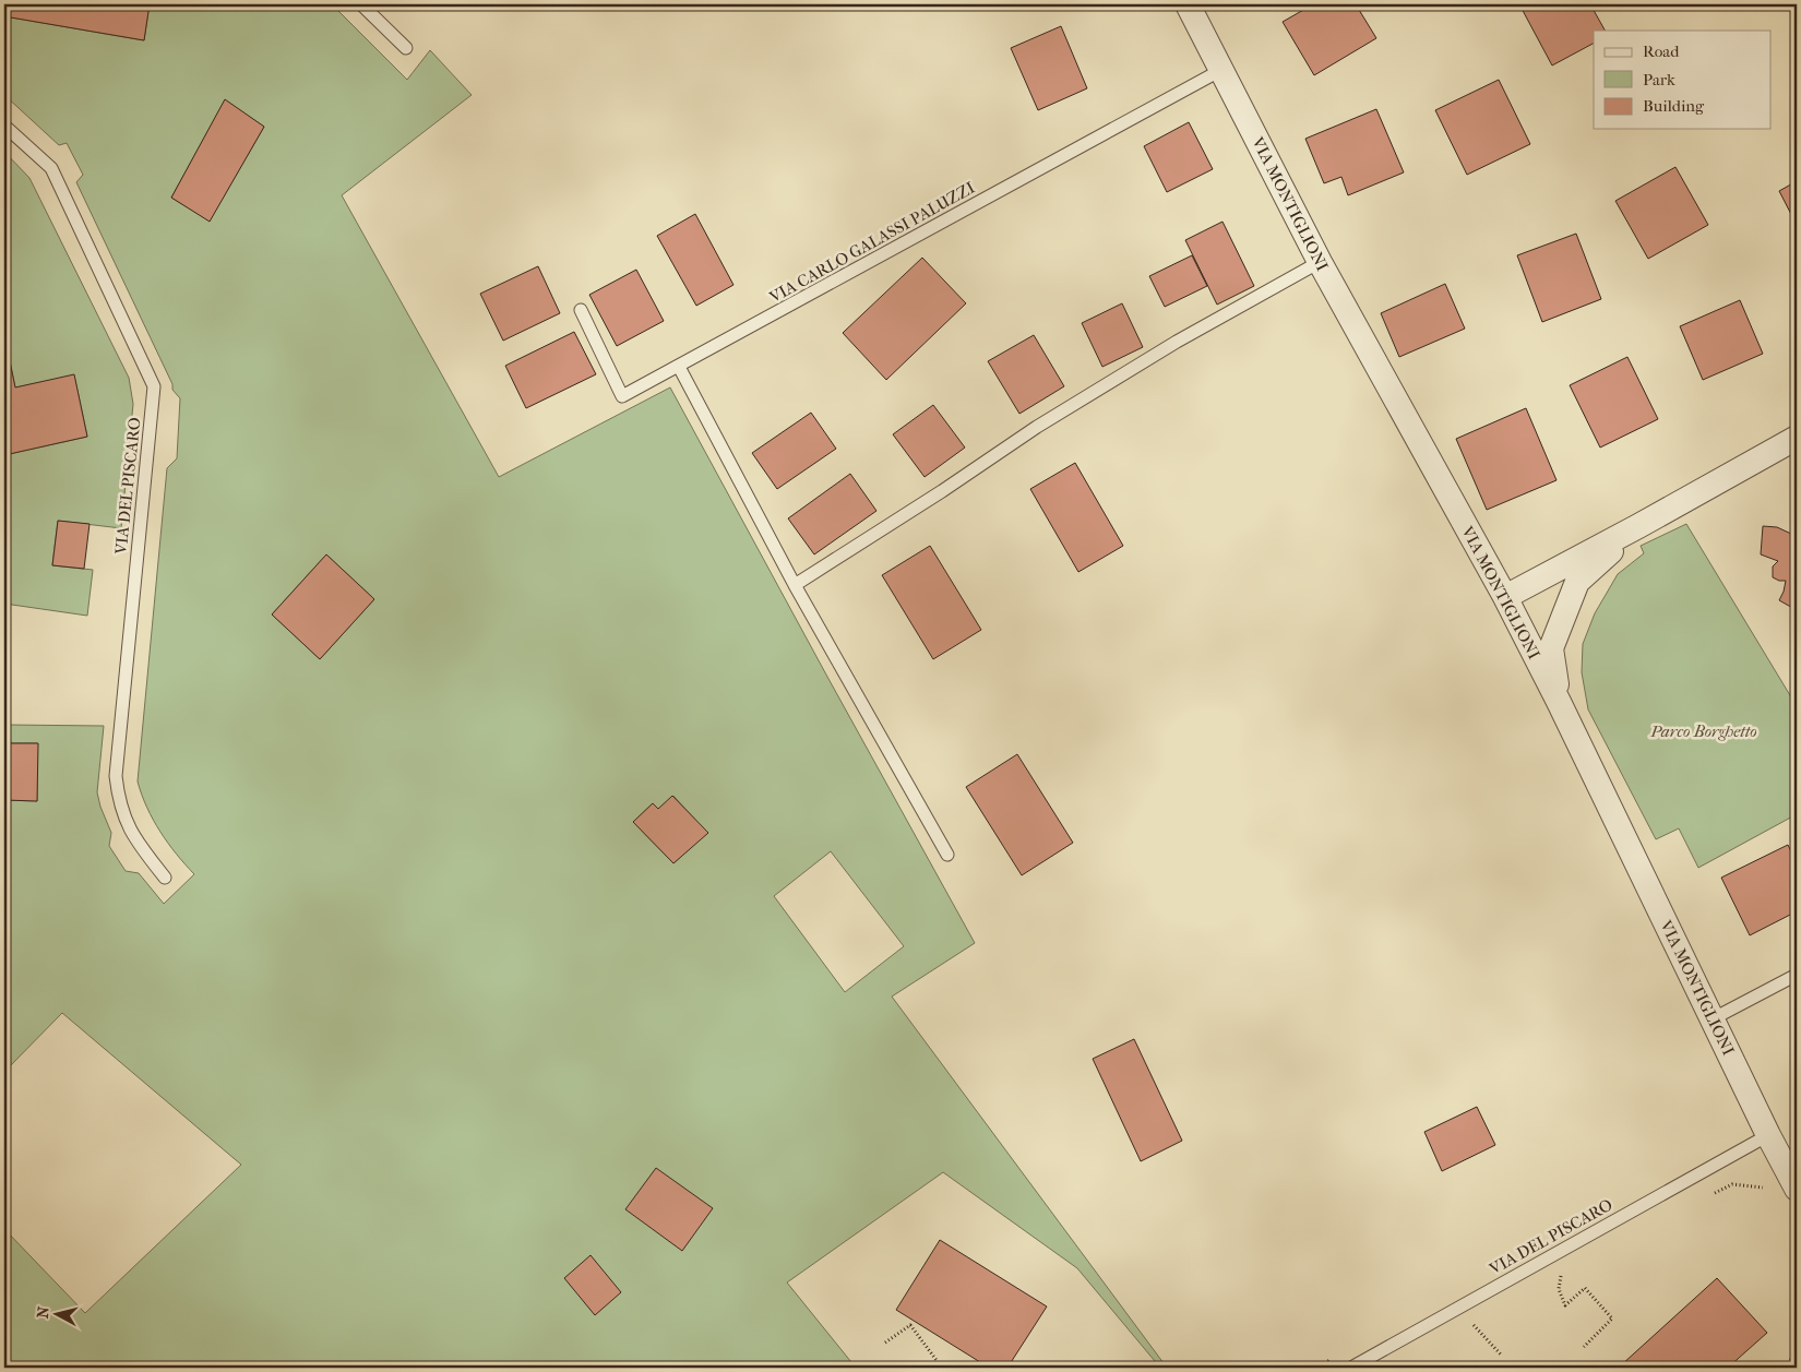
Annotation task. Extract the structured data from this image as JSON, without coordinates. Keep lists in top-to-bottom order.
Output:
{
  "streets": {
    "street": ["VIA MONTIGLIONI"],
    "lane": ["VIA CARLO GALASSI PALUZZI", "VIA DEL PISCARO"]
  },
  "crossings": [
    ["VIA MONTIGLIONI", "VIA CARLO GALASSI PALUZZI"],
    ["VIA MONTIGLIONI", "VIA DEL PISCARO"]
  ],
  "parks": ["Parco Borghetto"],
  "legend": ["Road", "Park", "Building"],
  "north": "left"
}
